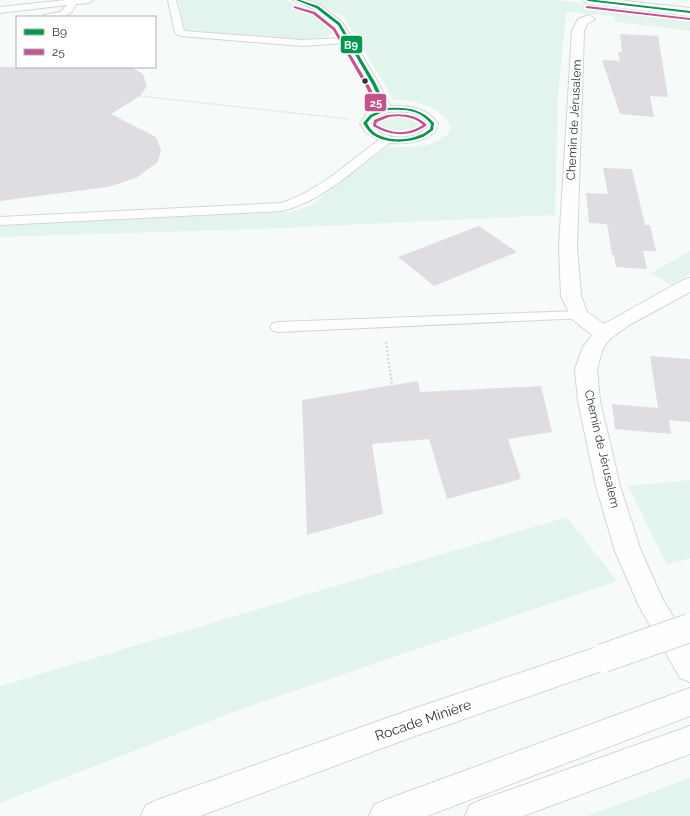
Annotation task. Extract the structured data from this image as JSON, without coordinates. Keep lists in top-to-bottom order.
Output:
{
  "streets": {
    "main road": ["Chemin de Jérusalem", "Rocade Minière"]
  },
  "lines": ["transit line B9", "transit line 25"],
  "legend": ["B9", "25"]
}
